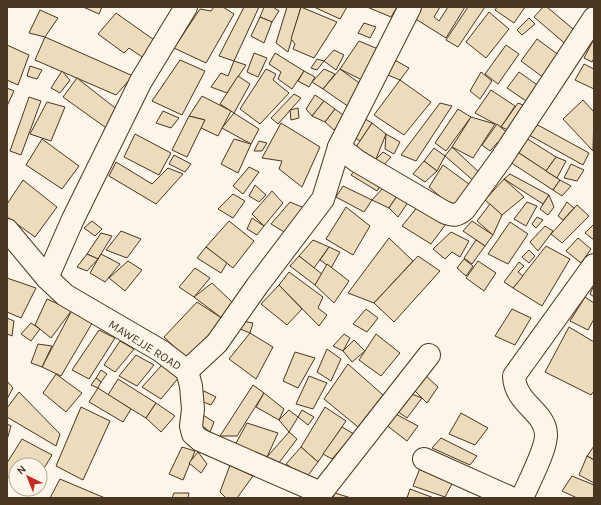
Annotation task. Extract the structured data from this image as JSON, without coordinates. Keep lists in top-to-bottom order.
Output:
{
  "streets": {
    "street": ["MAWEJJE ROAD"]
  },
  "north": "top left"
}
